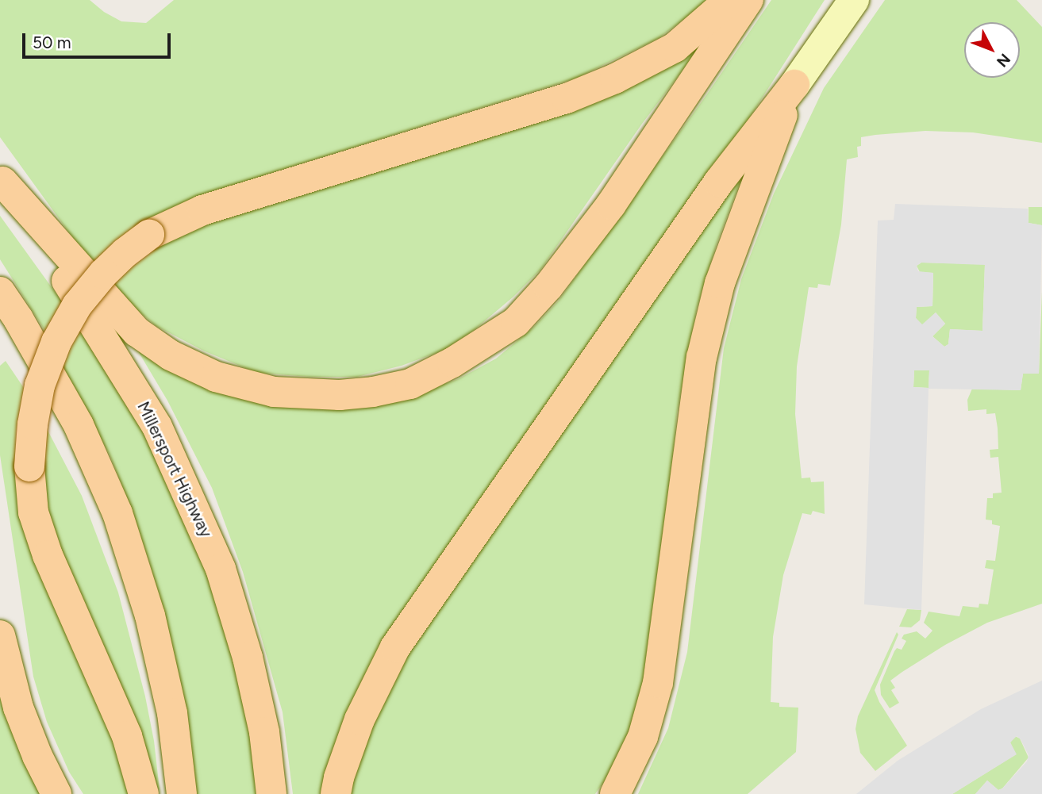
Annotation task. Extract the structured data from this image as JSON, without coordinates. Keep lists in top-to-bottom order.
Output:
{
  "streets": {
    "main road": ["Millersport Highway"]
  },
  "scale_bar": "50 m",
  "north": "bottom right"
}
